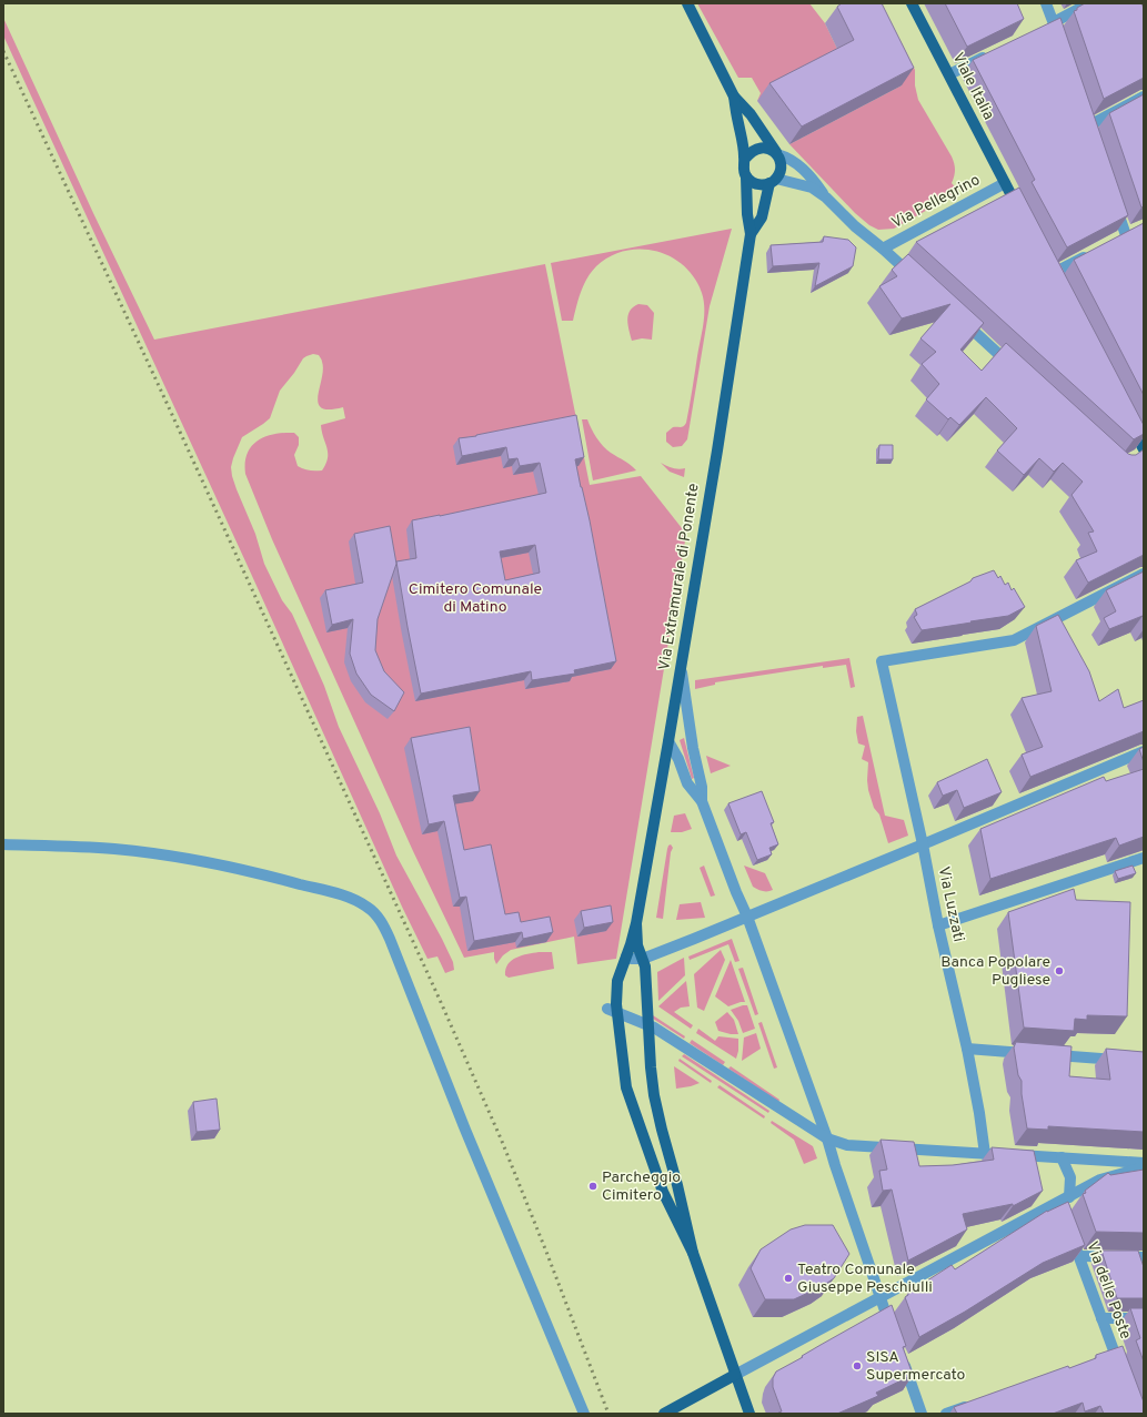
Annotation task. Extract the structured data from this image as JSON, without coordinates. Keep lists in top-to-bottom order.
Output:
{
  "streets": {
    "main road": ["Viale Italia", "Via Extramurale di Ponente"],
    "street": ["Via Pellegrino", "Via Luzzati", "Via delle Poste"]
  },
  "crossings": [
    ["Viale Italia", "Via Pellegrino"]
  ],
  "parks": ["Cimitero Comunale di Matino"],
  "places": [
    "Banca Popolare Pugliese",
    "Parcheggio Cimitero",
    "Teatro Comunale Giuseppe Peschiulli",
    "SISA Supermercato"
  ]
}
